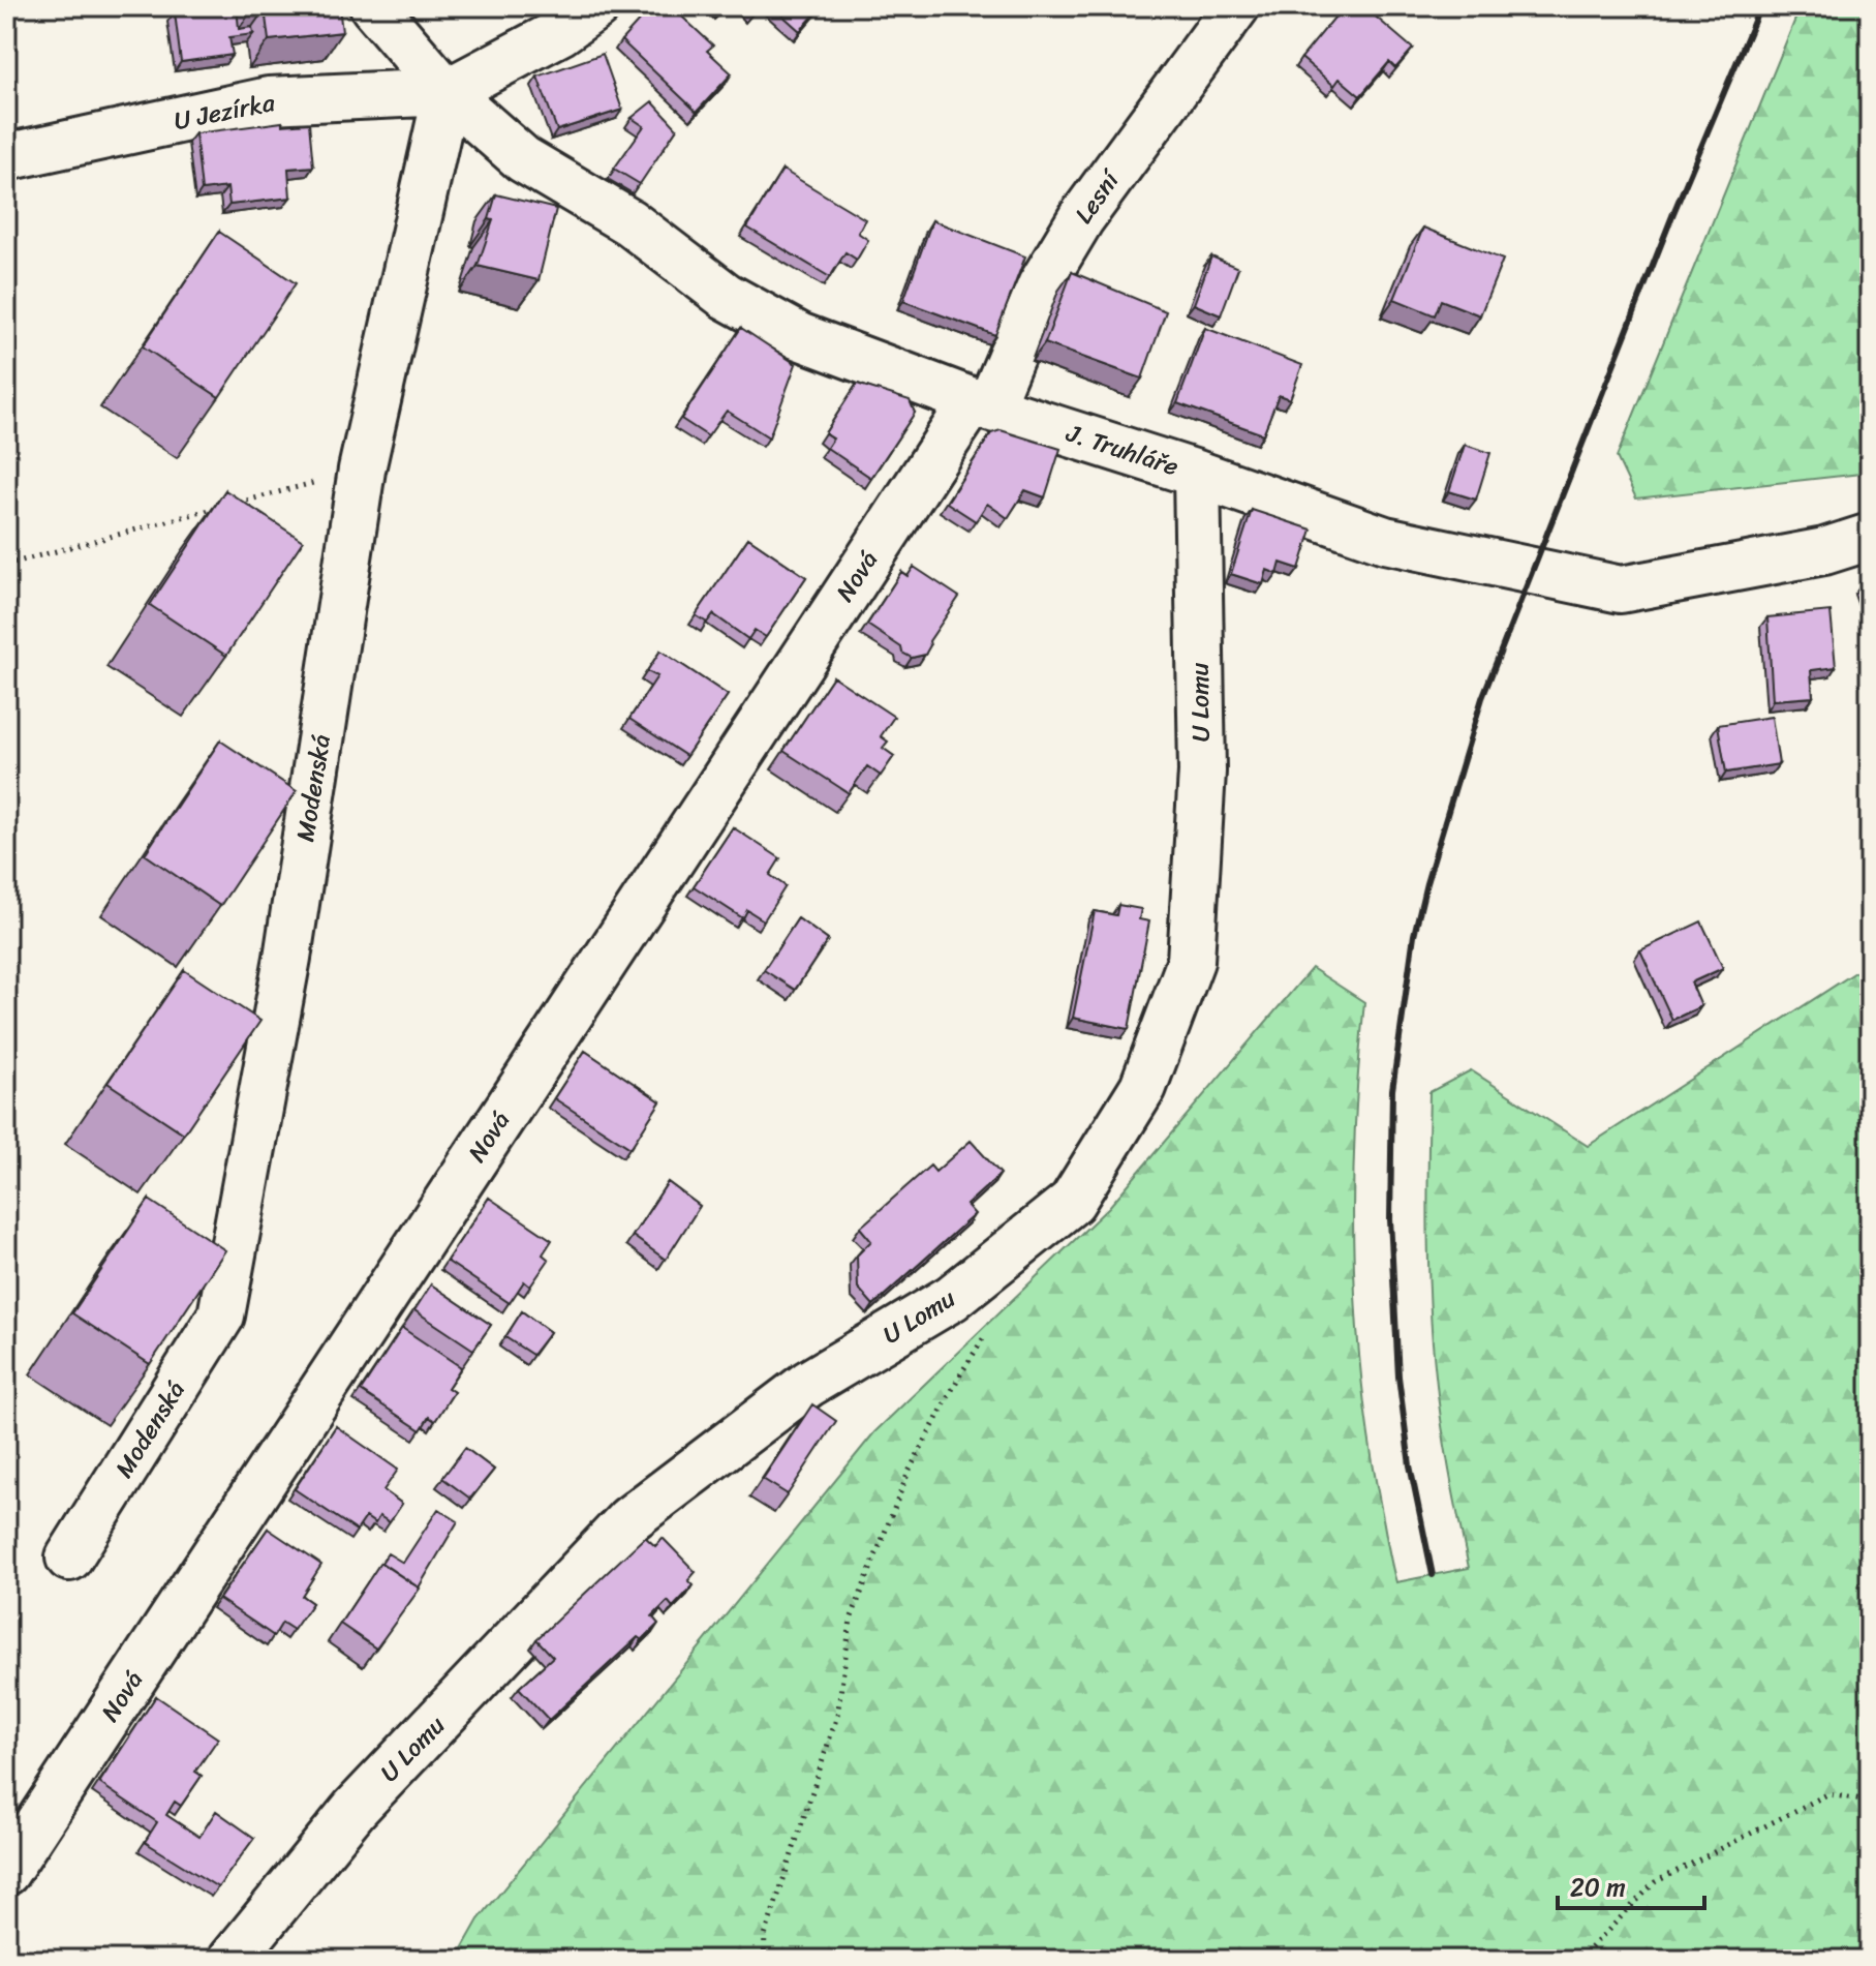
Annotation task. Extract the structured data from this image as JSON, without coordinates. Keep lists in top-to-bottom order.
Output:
{
  "streets": {
    "street": [
      "U Jezírka",
      "Lesní",
      "J. Truhláře",
      "Nová",
      "U Lomu",
      "Modenská"
    ]
  },
  "crossings": [
    ["U Jezírka", "J. Truhláře"],
    ["U Jezírka", "Modenská"],
    ["Lesní", "J. Truhláře"],
    ["Lesní", "Nová"],
    ["J. Truhláře", "Nová"],
    ["J. Truhláře", "U Lomu"],
    ["J. Truhláře", "Modenská"]
  ],
  "scale_bar": "20 m"
}
